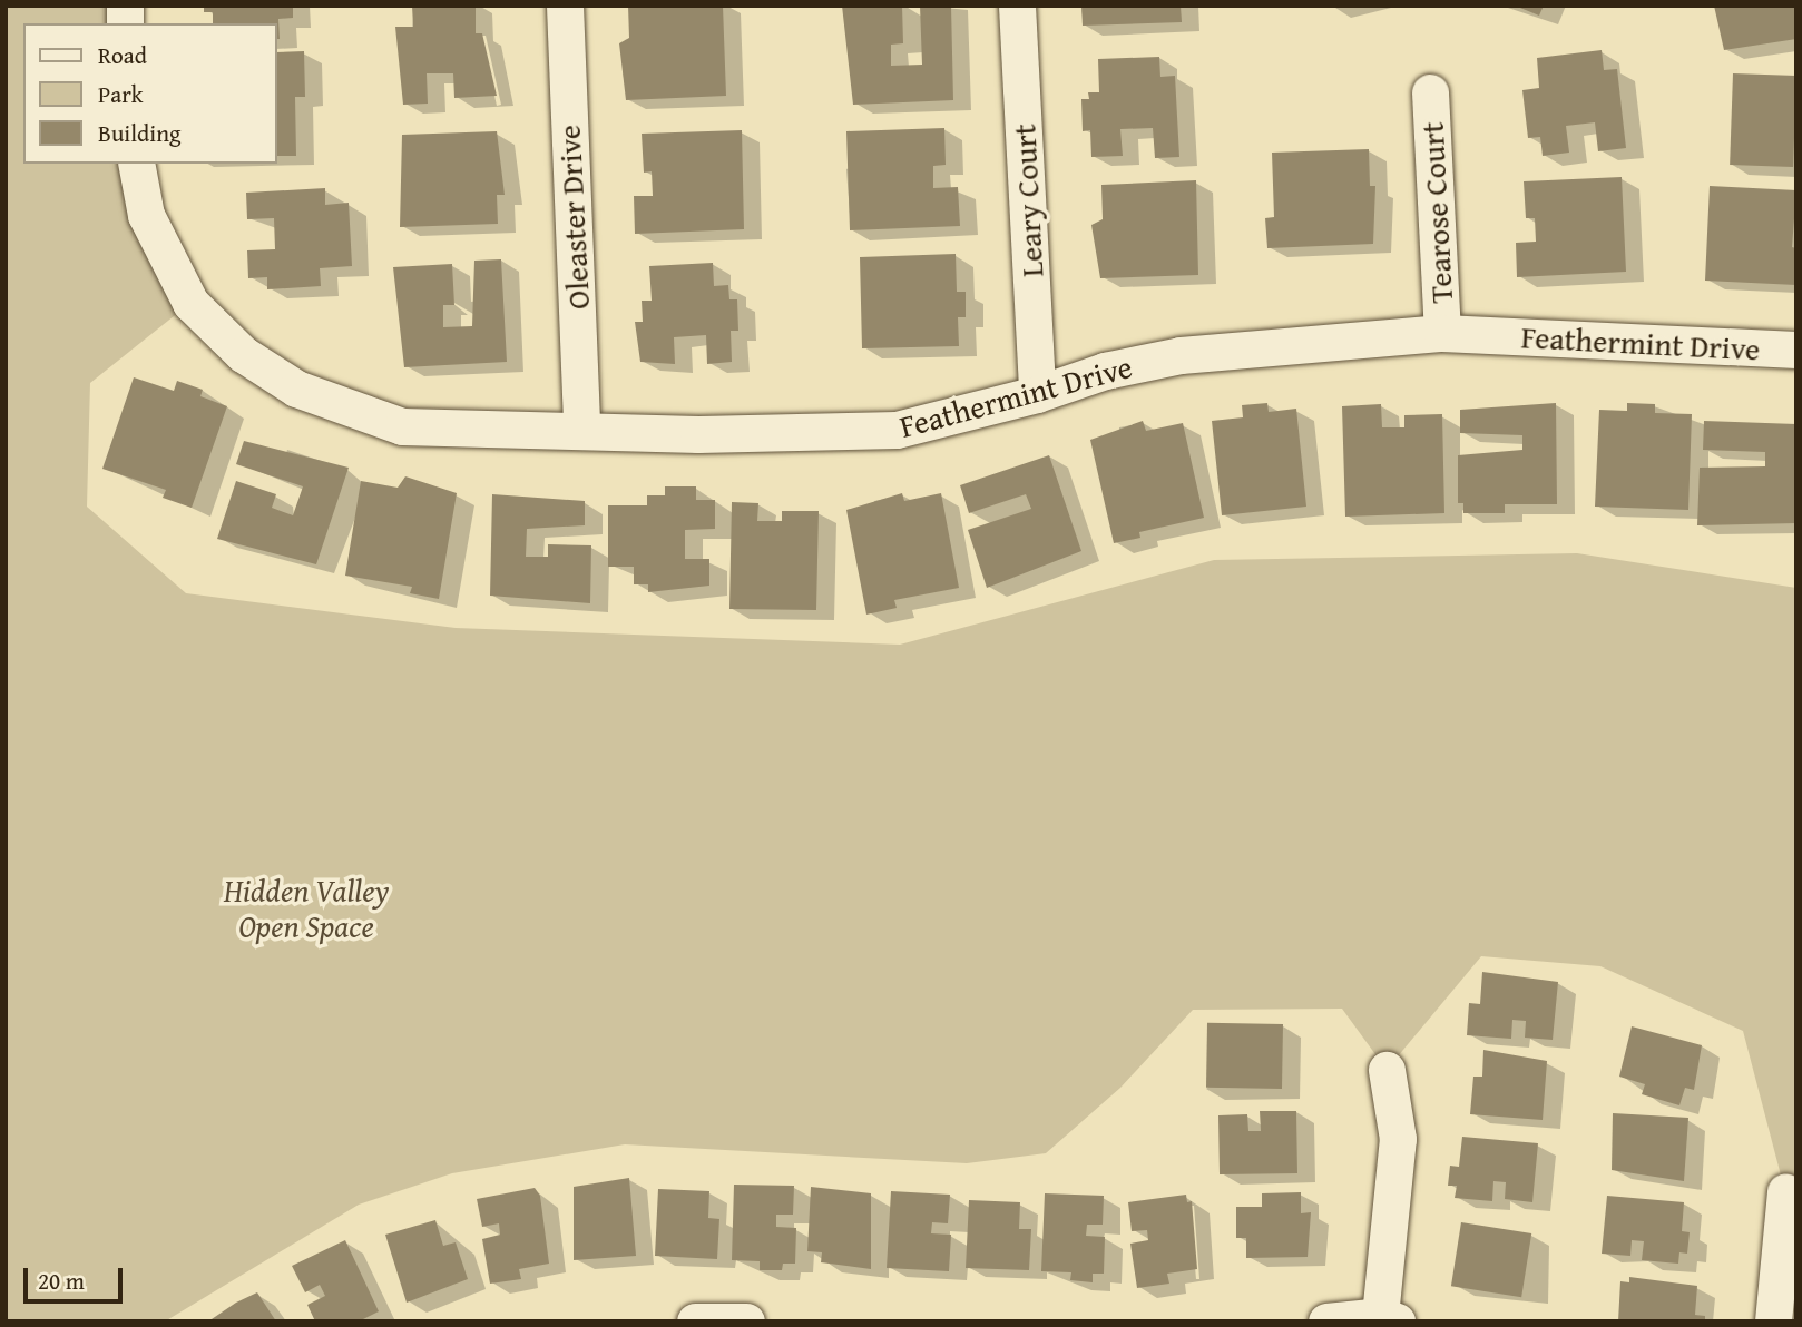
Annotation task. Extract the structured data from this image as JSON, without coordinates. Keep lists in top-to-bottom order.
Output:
{
  "streets": {
    "street": [
      "Leary Court",
      "Tearose Court",
      "Oleaster Drive",
      "Feathermint Drive"
    ]
  },
  "crossings": [
    ["Leary Court", "Feathermint Drive"],
    ["Tearose Court", "Feathermint Drive"],
    ["Oleaster Drive", "Feathermint Drive"]
  ],
  "parks": ["Hidden Valley Open Space"],
  "legend": ["Road", "Park", "Building"],
  "scale_bar": "20 m"
}
